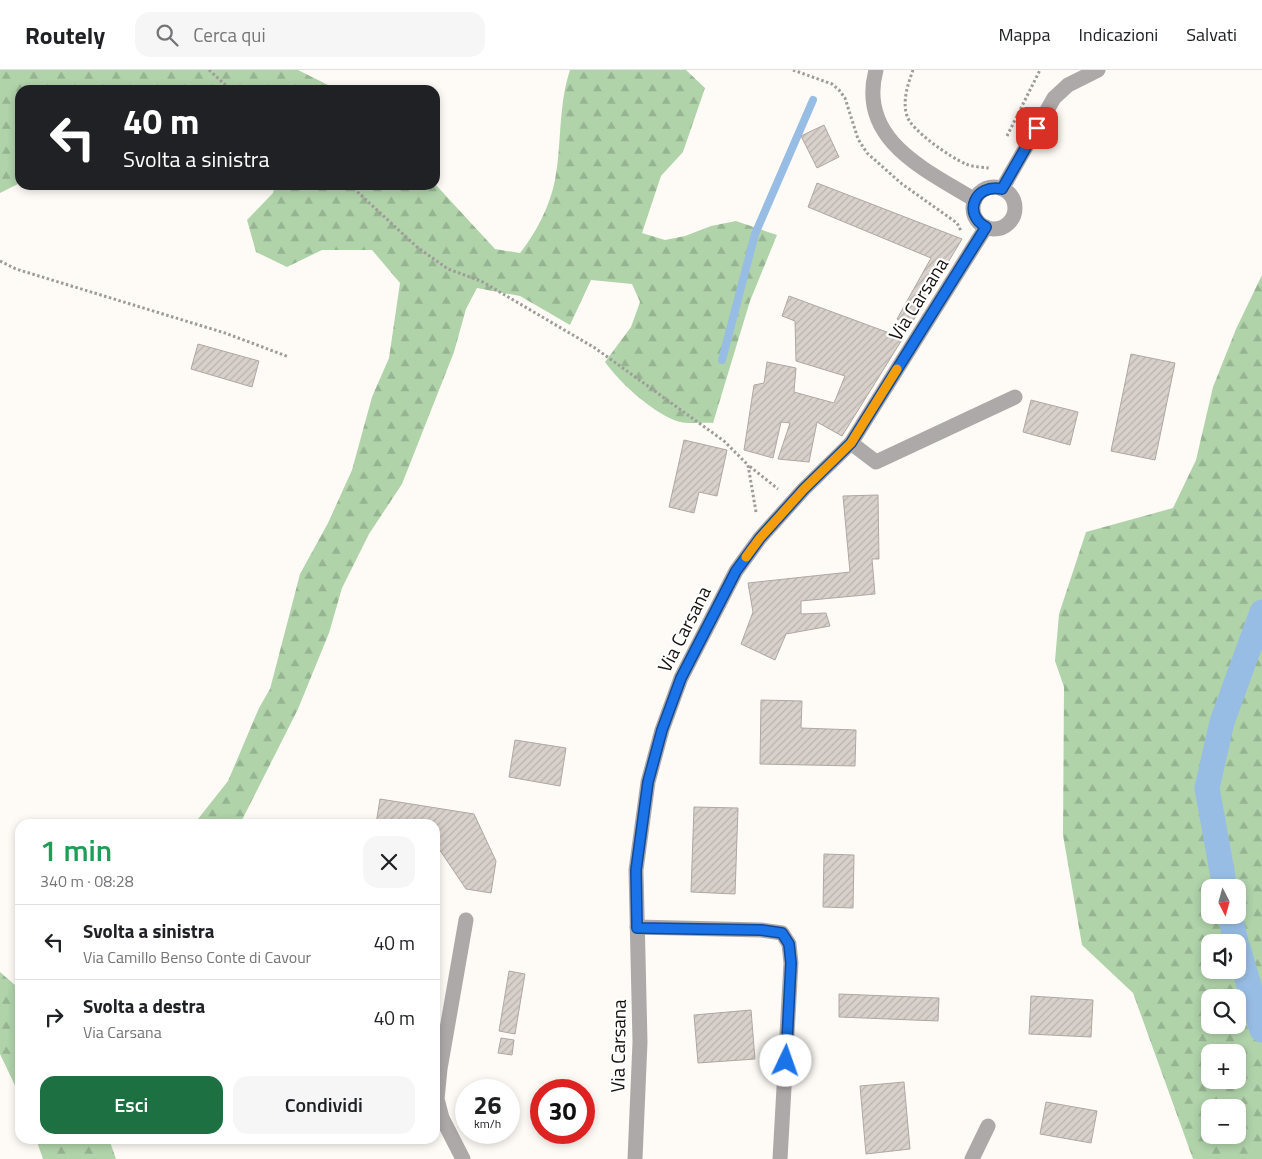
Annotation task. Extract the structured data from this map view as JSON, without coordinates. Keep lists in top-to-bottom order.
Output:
{
  "streets": {
    "street": ["Via Carsana"]
  },
  "north": "bottom",
  "page": {
    "header": "Routely",
    "search": "Cerca qui",
    "nav": ["Mappa", "Indicazioni", "Salvati"],
    "turn": ["40 m", "Svolta a sinistra"],
    "heading": ["1 min", "340 m · 08:28"],
    "map_buttons": ["+", "−"],
    "list": [
      {
        "name": "Svolta a sinistra",
        "note": "Via Camillo Benso Conte di Cavour",
        "value": "40 m"
      },
      {
        "name": "Svolta a destra",
        "note": "Via Carsana",
        "value": "40 m"
      }
    ],
    "buttons": ["Esci", "Condividi"],
    "speed": "26 km/h",
    "limit": "30"
  }
}
